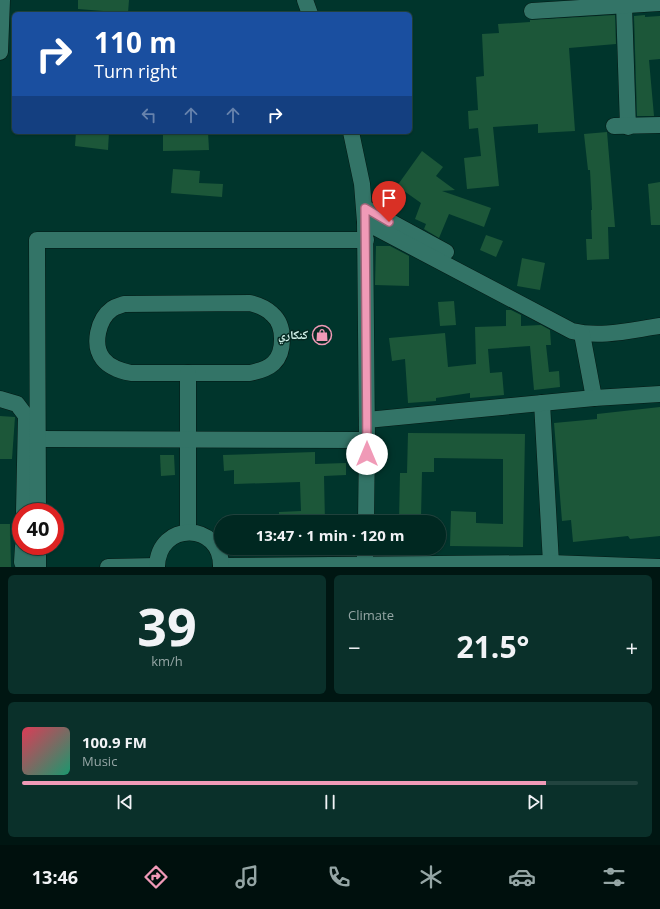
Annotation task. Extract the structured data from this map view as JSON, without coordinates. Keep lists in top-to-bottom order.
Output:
{
  "places": {
    "shop": ["كنكاري"]
  },
  "page": {
    "turn": ["110 m", "Turn right"],
    "limit": "40",
    "trip": "13:47 · 1 min · 120 m",
    "tile": [
      ["39", "km/h"],
      "Climate"
    ],
    "heat": ["−", "21.5°", "+"],
    "song": ["100.9 FM", "Music"],
    "tabs": "13:46"
  }
}
